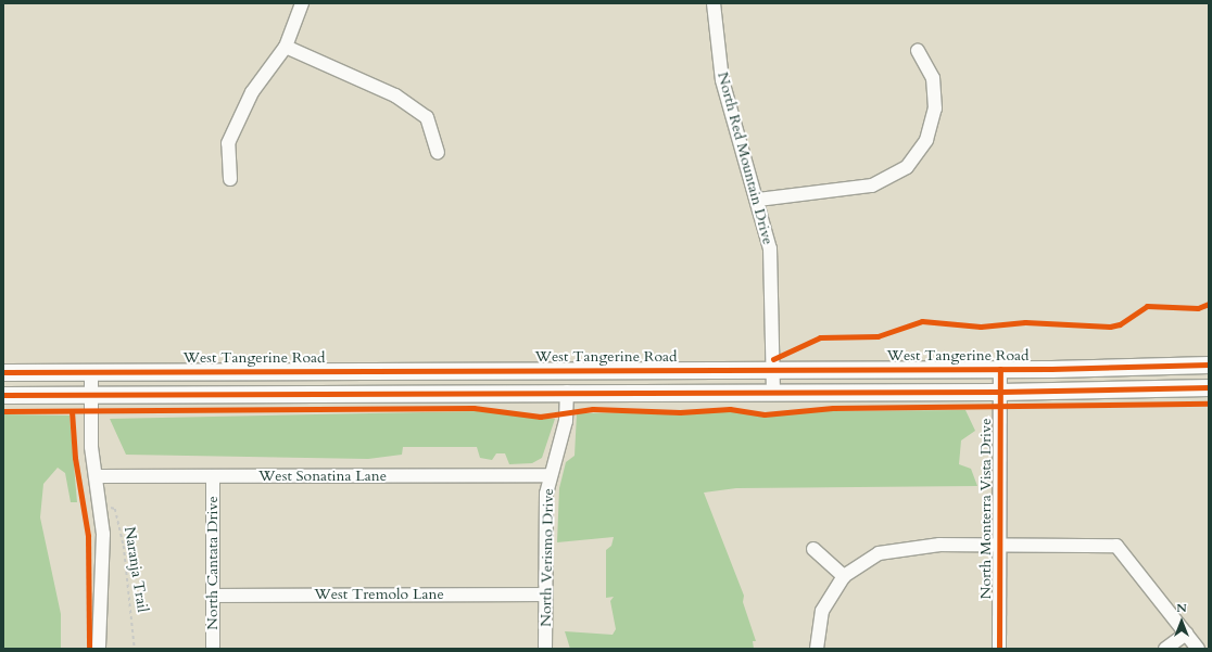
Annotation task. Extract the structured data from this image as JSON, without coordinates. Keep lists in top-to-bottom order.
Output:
{
  "streets": {
    "main road": ["West Tangerine Road"],
    "street": [
      "North Red Mountain Drive",
      "West Sonatina Lane",
      "North Monterra Vista Drive",
      "North Verismo Drive",
      "North Cantata Drive",
      "West Tremolo Lane"
    ],
    "path": ["Naranja Trail"]
  },
  "crossings": [
    ["North Red Mountain Drive", "West Tangerine Road"],
    ["West Tangerine Road", "North Monterra Vista Drive"],
    ["West Sonatina Lane", "North Verismo Drive"],
    ["West Sonatina Lane", "North Cantata Drive"],
    ["North Verismo Drive", "West Tremolo Lane"],
    ["North Cantata Drive", "West Tremolo Lane"]
  ],
  "north": "top"
}
